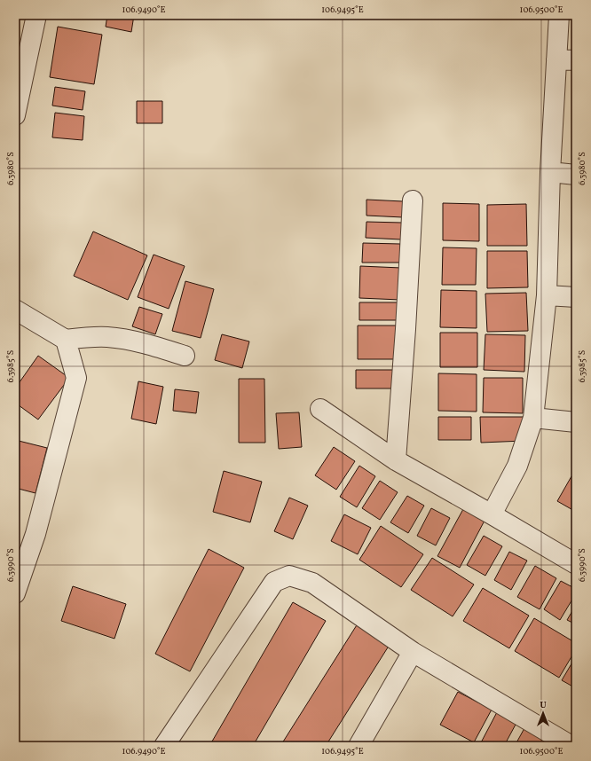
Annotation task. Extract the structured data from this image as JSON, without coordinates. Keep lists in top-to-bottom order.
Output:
{
  "north": "top",
  "coordinates": [
    "106.9490°E",
    "106.9495°E",
    "106.9500°E",
    "6.3980°S",
    "6.3985°S",
    "6.3990°S"
  ]
}
